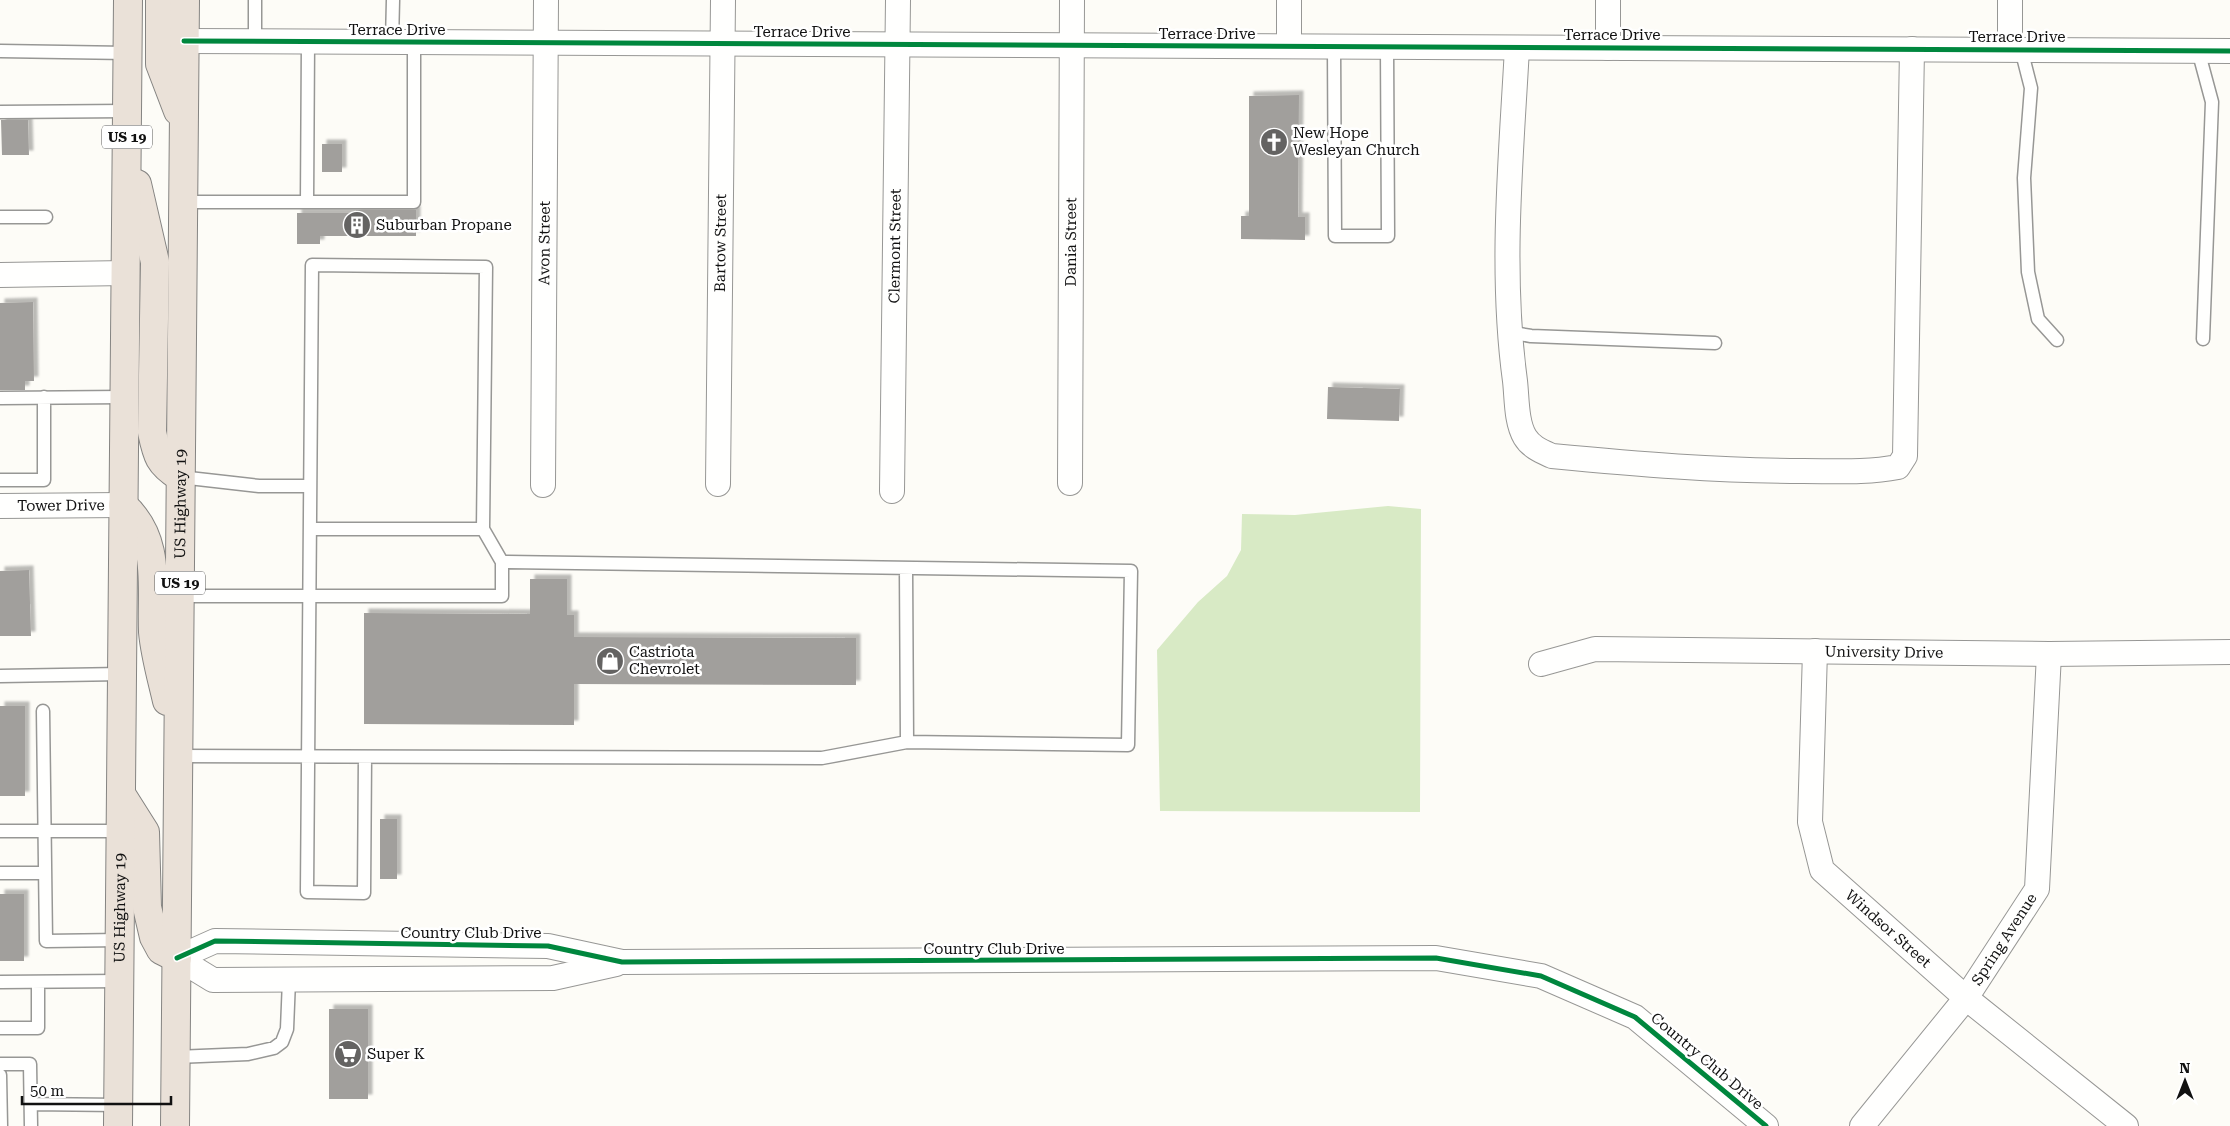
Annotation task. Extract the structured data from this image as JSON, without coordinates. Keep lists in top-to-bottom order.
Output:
{
  "streets": {
    "highway": ["US 19", "US Highway 19"],
    "street": [
      "Terrace Drive",
      "Dania Street",
      "Avon Street",
      "Bartow Street",
      "Clermont Street",
      "Tower Drive",
      "University Drive",
      "Windsor Street",
      "Country Club Drive",
      "Spring Avenue"
    ]
  },
  "crossings": [
    ["Terrace Drive", "Dania Street"],
    ["Terrace Drive", "Avon Street"],
    ["Terrace Drive", "Bartow Street"],
    ["Terrace Drive", "Clermont Street"],
    ["Terrace Drive", "US Highway 19"],
    ["US Highway 19", "Tower Drive"],
    ["US Highway 19", "Country Club Drive"],
    ["University Drive", "Windsor Street"],
    ["University Drive", "Spring Avenue"],
    ["Windsor Street", "Spring Avenue"]
  ],
  "places": {
    "church": ["New Hope Wesleyan Church"],
    "building": ["Suburban Propane"],
    "shop": ["Castriota Chevrolet"],
    "supermarket": ["Super K"]
  },
  "scale_bar": "50 m",
  "north": "top"
}
